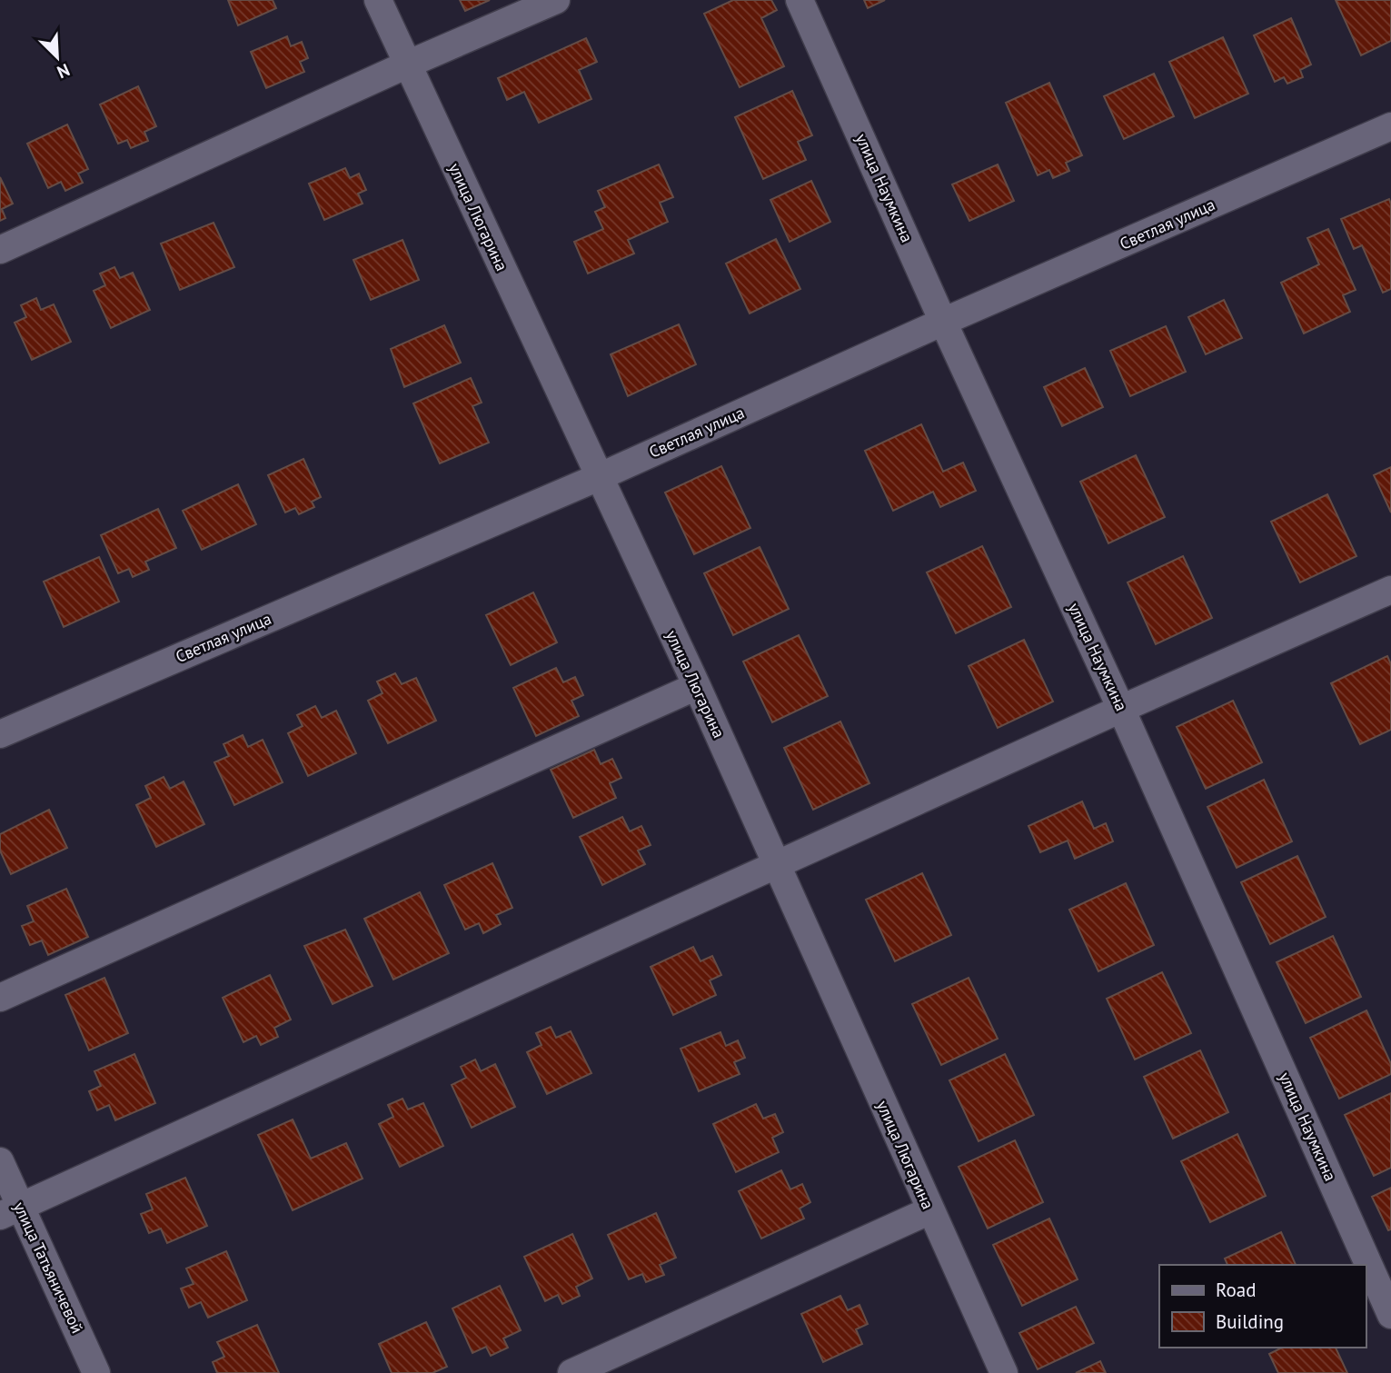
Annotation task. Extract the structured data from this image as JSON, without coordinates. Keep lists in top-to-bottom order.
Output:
{
  "streets": {
    "street": [
      "улица Наумкина",
      "улица Люгарина",
      "Светлая улица",
      "улица Татьяничевой"
    ]
  },
  "crossings": [
    ["улица Наумкина", "Светлая улица"],
    ["улица Люгарина", "Светлая улица"]
  ],
  "legend": ["Road", "Building"],
  "north": "bottom right"
}
